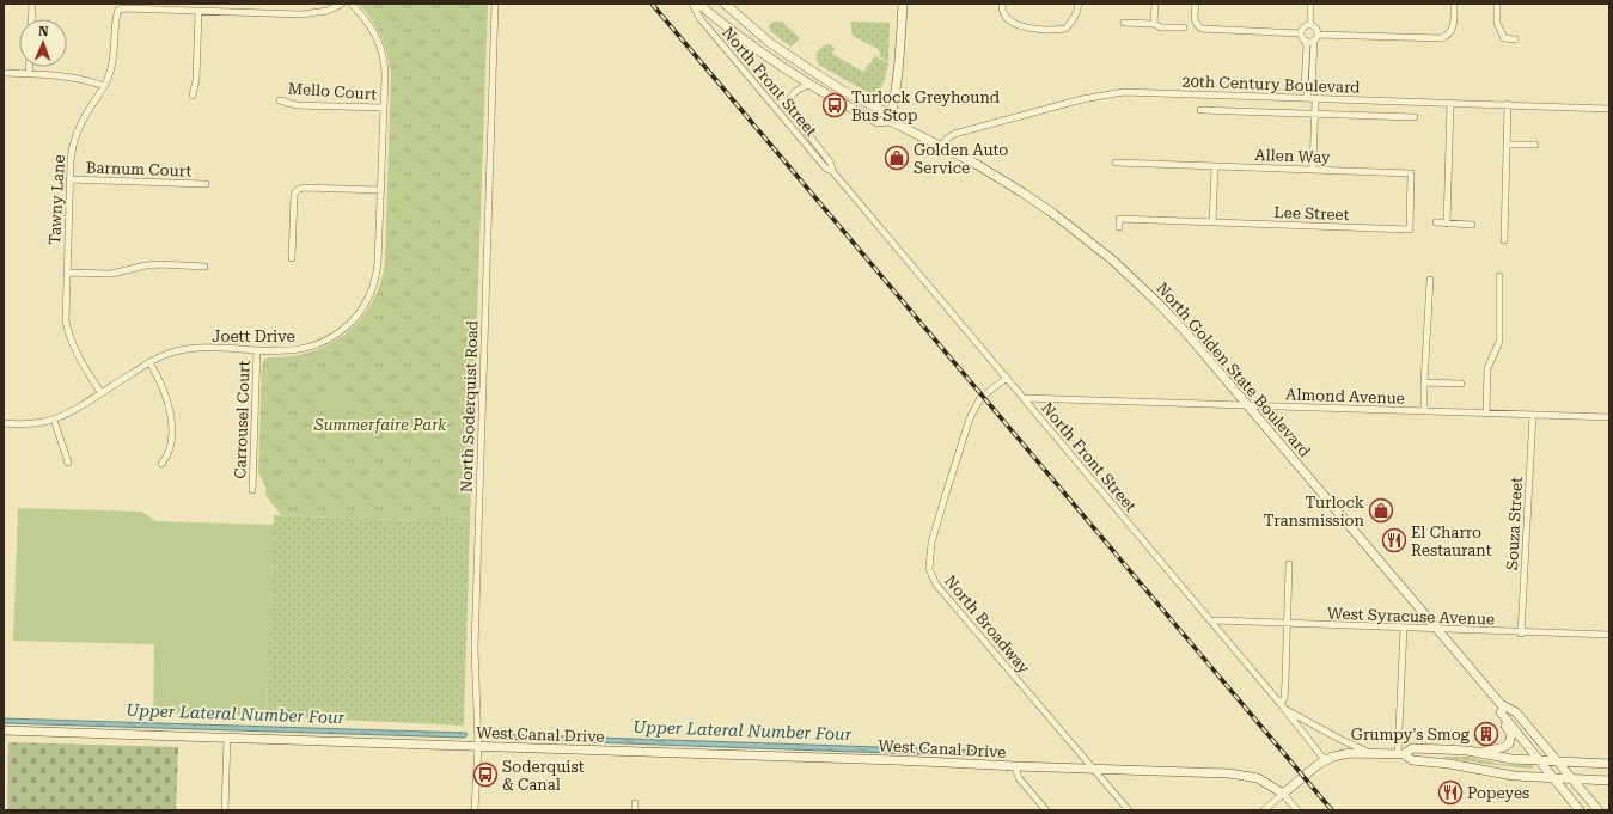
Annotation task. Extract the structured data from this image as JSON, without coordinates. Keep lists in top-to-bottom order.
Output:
{
  "streets": {
    "street": [
      "North Front Street",
      "20th Century Boulevard",
      "Mello Court",
      "Allen Way",
      "Barnum Court",
      "Tawny Lane",
      "Lee Street",
      "Joett Drive",
      "North Golden State Boulevard",
      "Almond Avenue",
      "North Soderquist Road",
      "Carrousel Court",
      "Souza Street",
      "West Syracuse Avenue",
      "North Broadway",
      "West Canal Drive"
    ]
  },
  "crossings": [
    ["North Front Street", "North Golden State Boulevard"],
    ["North Front Street", "Almond Avenue"],
    ["North Front Street", "West Syracuse Avenue"],
    ["North Front Street", "North Broadway"],
    ["20th Century Boulevard", "North Golden State Boulevard"],
    ["Mello Court", "Joett Drive"],
    ["Allen Way", "Lee Street"],
    ["Barnum Court", "Tawny Lane"],
    ["Tawny Lane", "Joett Drive"],
    ["Joett Drive", "Carrousel Court"],
    ["North Golden State Boulevard", "Almond Avenue"],
    ["North Golden State Boulevard", "West Syracuse Avenue"],
    ["Almond Avenue", "Souza Street"],
    ["North Soderquist Road", "West Canal Drive"],
    ["Souza Street", "West Syracuse Avenue"],
    ["North Broadway", "West Canal Drive"]
  ],
  "water": ["Upper Lateral Number Four"],
  "parks": ["Summerfaire Park"],
  "places": {
    "bus stop": ["Turlock Greyhound Bus Stop", "Soderquist & Canal"],
    "shop": ["Golden Auto Service", "Turlock Transmission"],
    "restaurant": ["El Charro Restaurant", "Popeyes"],
    "building": ["Grumpy's Smog"]
  },
  "north": "top"
}
